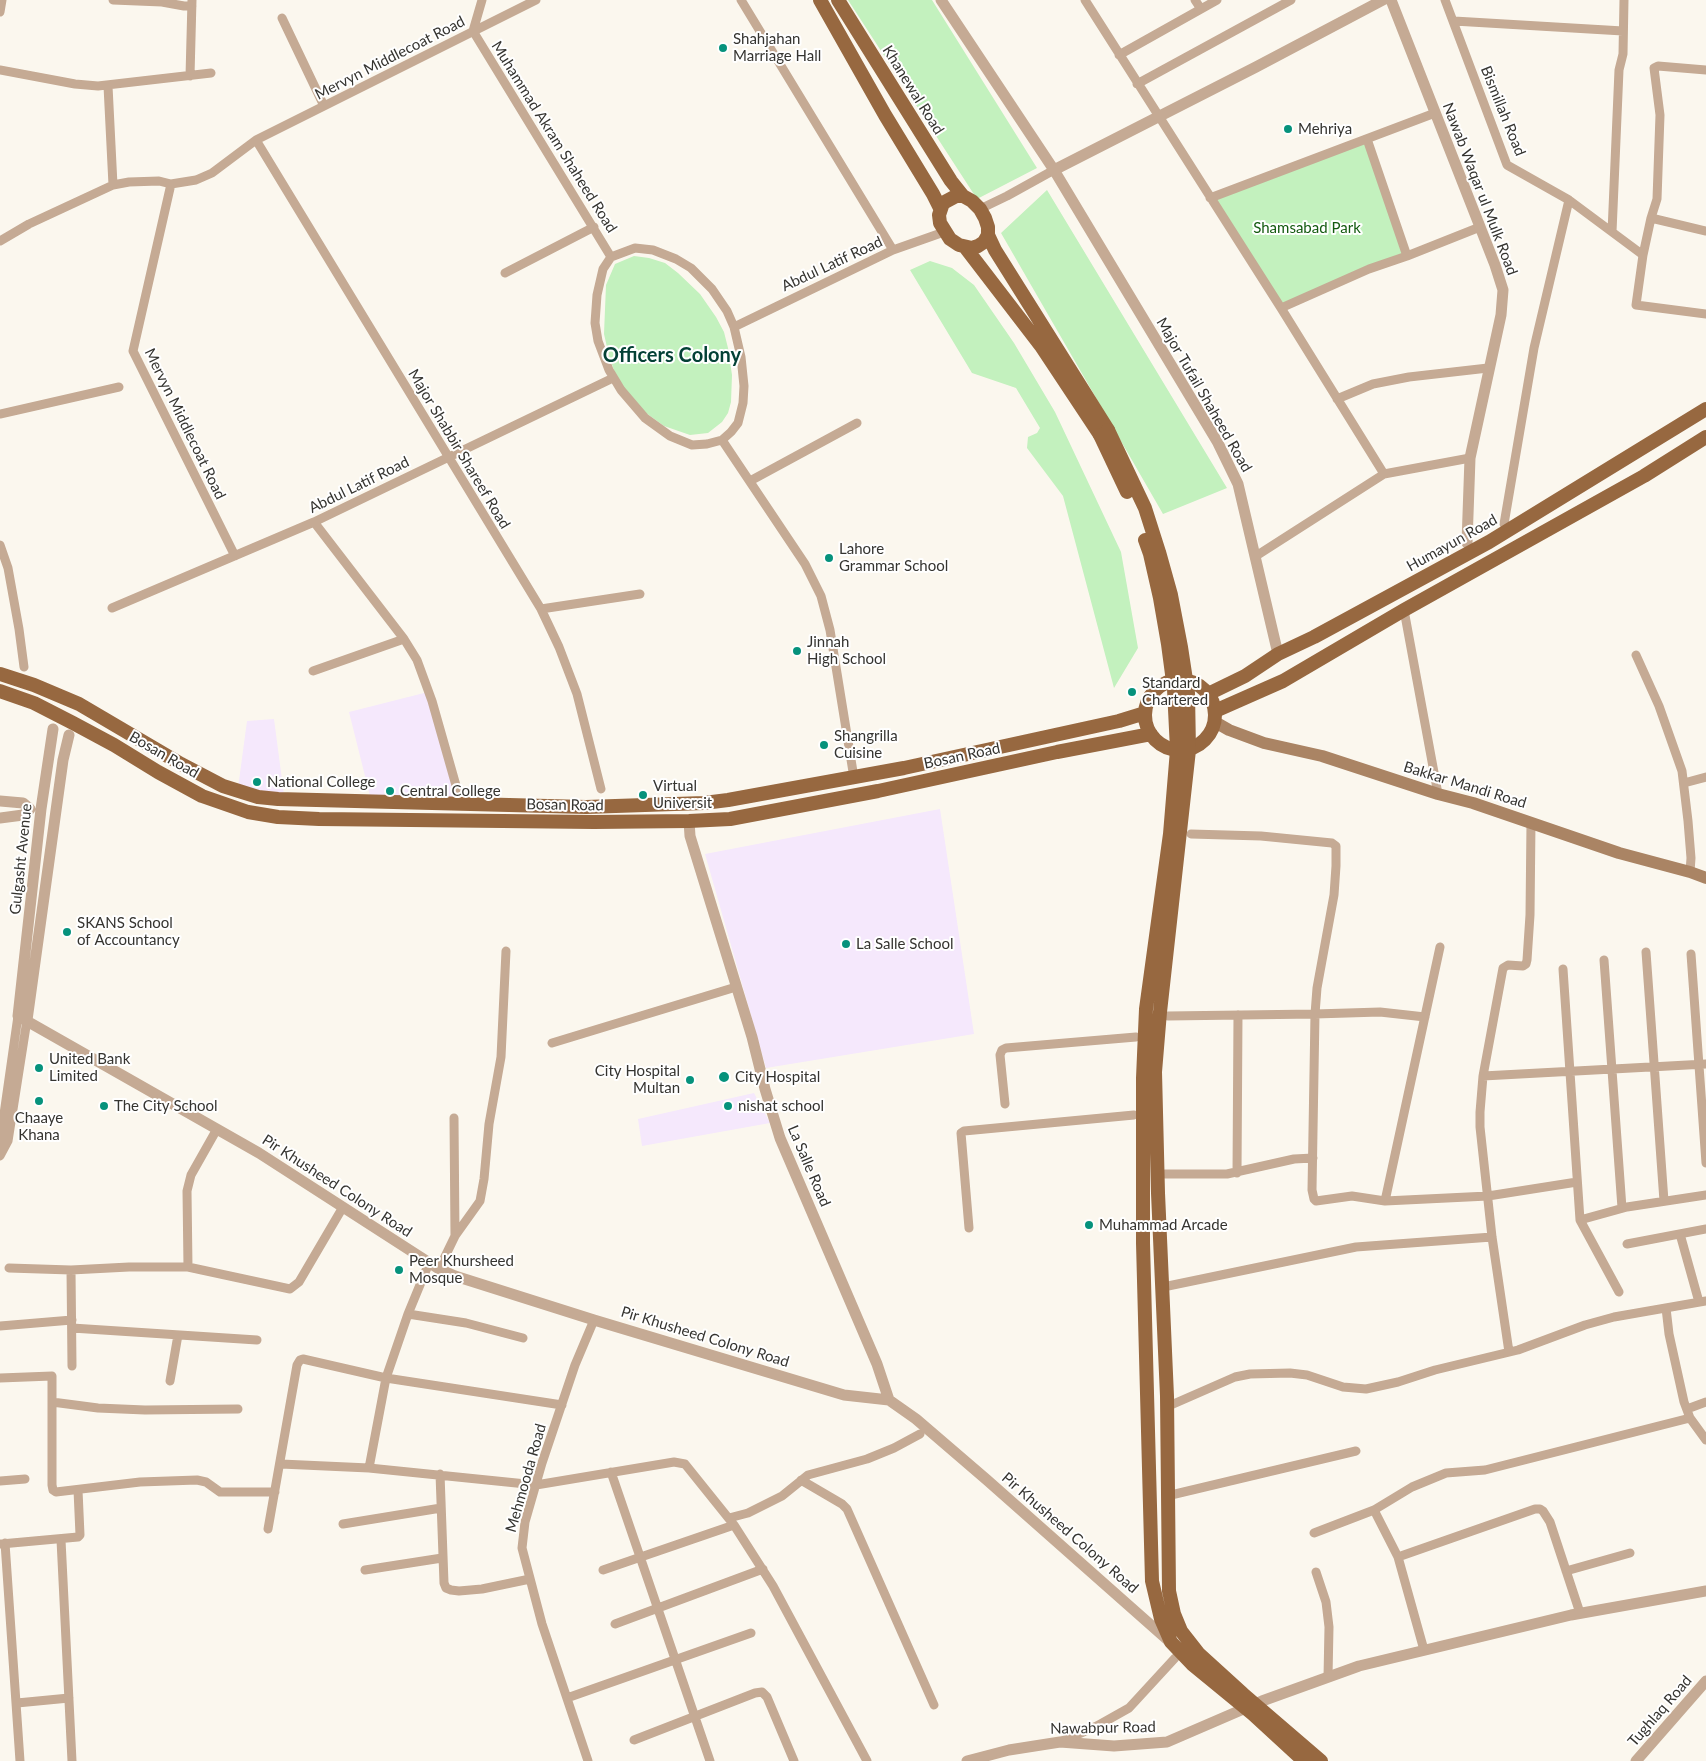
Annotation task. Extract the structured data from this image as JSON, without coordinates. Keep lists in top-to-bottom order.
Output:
{
  "streets": {
    "main road": [
      "Khanewal Road",
      "Humayun Road",
      "Bosan Road",
      "Bakkar Mandi Road"
    ],
    "street": [
      "Mervyn Middlecoat Road",
      "Bismillah Road",
      "Muhammad Akram Shaheed Road",
      "Nawab Waqar ul Mulk Road",
      "Abdul Latif Road",
      "Major Tufail Shaheed Road",
      "Major Shabbir Shareef Road",
      "Gulgasht Avenue",
      "La Salle Road",
      "Pir Khusheed Colony Road",
      "Mehmooda Road",
      "Tughlaq Road",
      "Nawabpur Road"
    ]
  },
  "crossings": [
    ["Mervyn Middlecoat Road", "Muhammad Akram Shaheed Road"],
    ["Mervyn Middlecoat Road", "Abdul Latif Road"],
    ["Mervyn Middlecoat Road", "Major Shabbir Shareef Road"],
    ["Khanewal Road", "Abdul Latif Road"],
    ["Muhammad Akram Shaheed Road", "Abdul Latif Road"],
    ["Abdul Latif Road", "Major Shabbir Shareef Road"],
    ["Major Tufail Shaheed Road", "Humayun Road"],
    ["Humayun Road", "Bosan Road"],
    ["Humayun Road", "Bakkar Mandi Road"],
    ["Bosan Road", "Bakkar Mandi Road"],
    ["Bosan Road", "La Salle Road"],
    ["Gulgasht Avenue", "Pir Khusheed Colony Road"],
    ["La Salle Road", "Pir Khusheed Colony Road"],
    ["Pir Khusheed Colony Road", "Mehmooda Road"]
  ],
  "districts": ["Officers Colony"],
  "parks": ["Shamsabad Park"],
  "places": [
    "Shahjahan Marriage Hall",
    "Mehriya",
    "Lahore Grammar School",
    "Jinnah High School",
    "Standard Chartered",
    "Shangrilla Cuisine",
    "National College",
    "Central College",
    "Virtual Universit",
    "SKANS School of Accountancy",
    "La Salle School",
    "United Bank Limited",
    "City Hospital",
    "City Hospital Multan",
    "Chaaye Khana",
    "The City School",
    "nishat school",
    "Muhammad Arcade",
    "Peer Khursheed Mosque"
  ]
}
